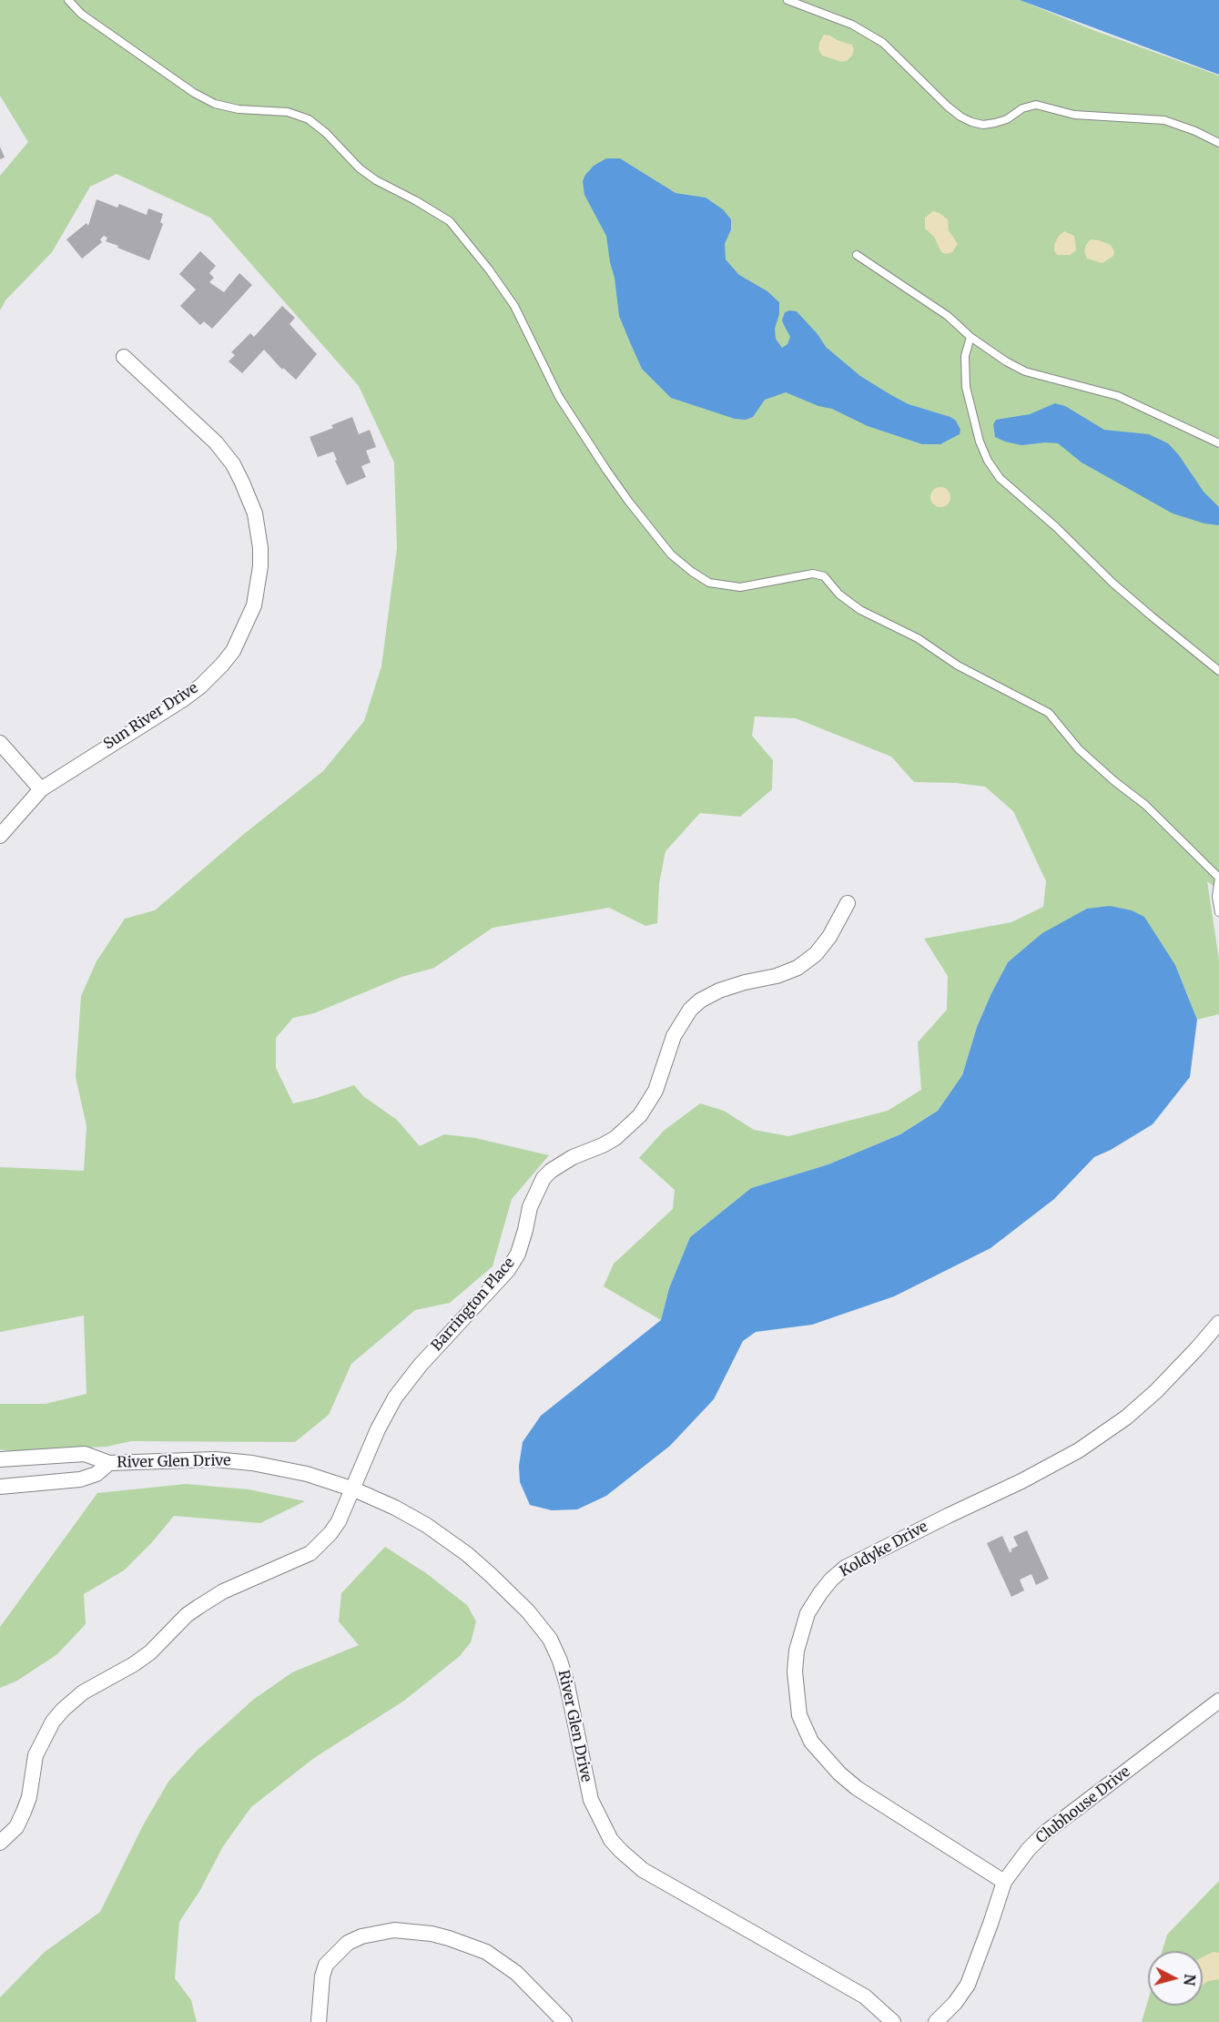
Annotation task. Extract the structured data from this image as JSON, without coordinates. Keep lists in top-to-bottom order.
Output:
{
  "streets": {
    "street": [
      "Sun River Drive",
      "Barrington Place",
      "River Glen Drive",
      "Koldyke Drive",
      "Clubhouse Drive"
    ]
  },
  "crossings": [
    ["Barrington Place", "River Glen Drive"],
    ["Koldyke Drive", "Clubhouse Drive"]
  ],
  "north": "right"
}
